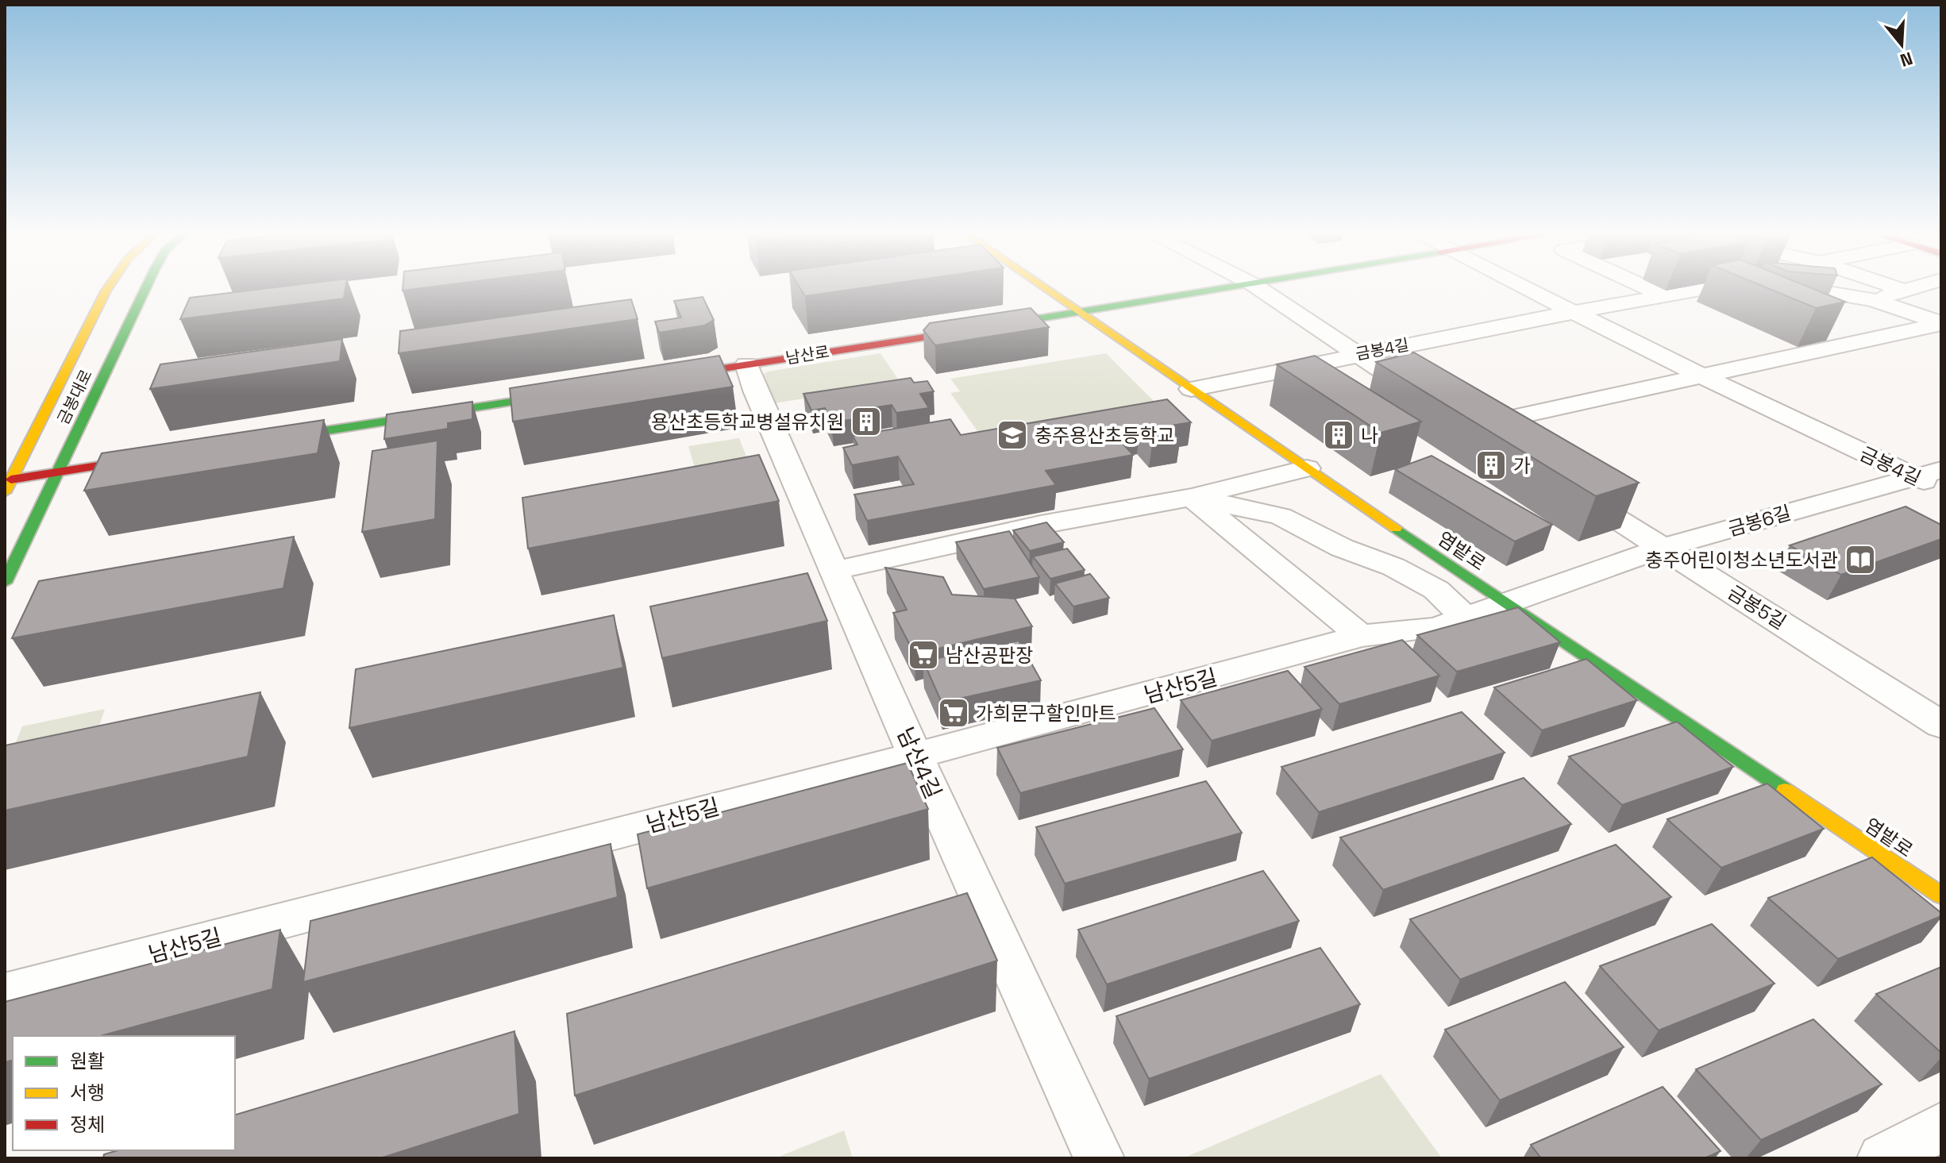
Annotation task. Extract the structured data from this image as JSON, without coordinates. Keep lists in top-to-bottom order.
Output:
{
  "streets": {
    "street": [
      "금봉4길",
      "남산로",
      "금봉대로",
      "금봉6길",
      "염밭로",
      "금봉5길",
      "남산5길",
      "남산4길"
    ]
  },
  "crossings": [
    ["금봉4길", "금봉6길"],
    ["금봉4길", "염밭로"],
    ["남산로", "염밭로"],
    ["남산로", "남산4길"],
    ["금봉6길", "염밭로"],
    ["금봉6길", "금봉5길"],
    ["금봉6길", "남산5길"],
    ["염밭로", "남산5길"],
    ["남산5길", "남산4길"]
  ],
  "places": {
    "building": ["용산초등학교병설유치원", "나", "가"],
    "school or university": ["충주용산초등학교"],
    "library": ["충주어린이청소년도서관"],
    "supermarket": ["남산공판장", "가희문구할인마트"]
  },
  "legend": ["원활", "서행", "정체"],
  "north": "bottom"
}
